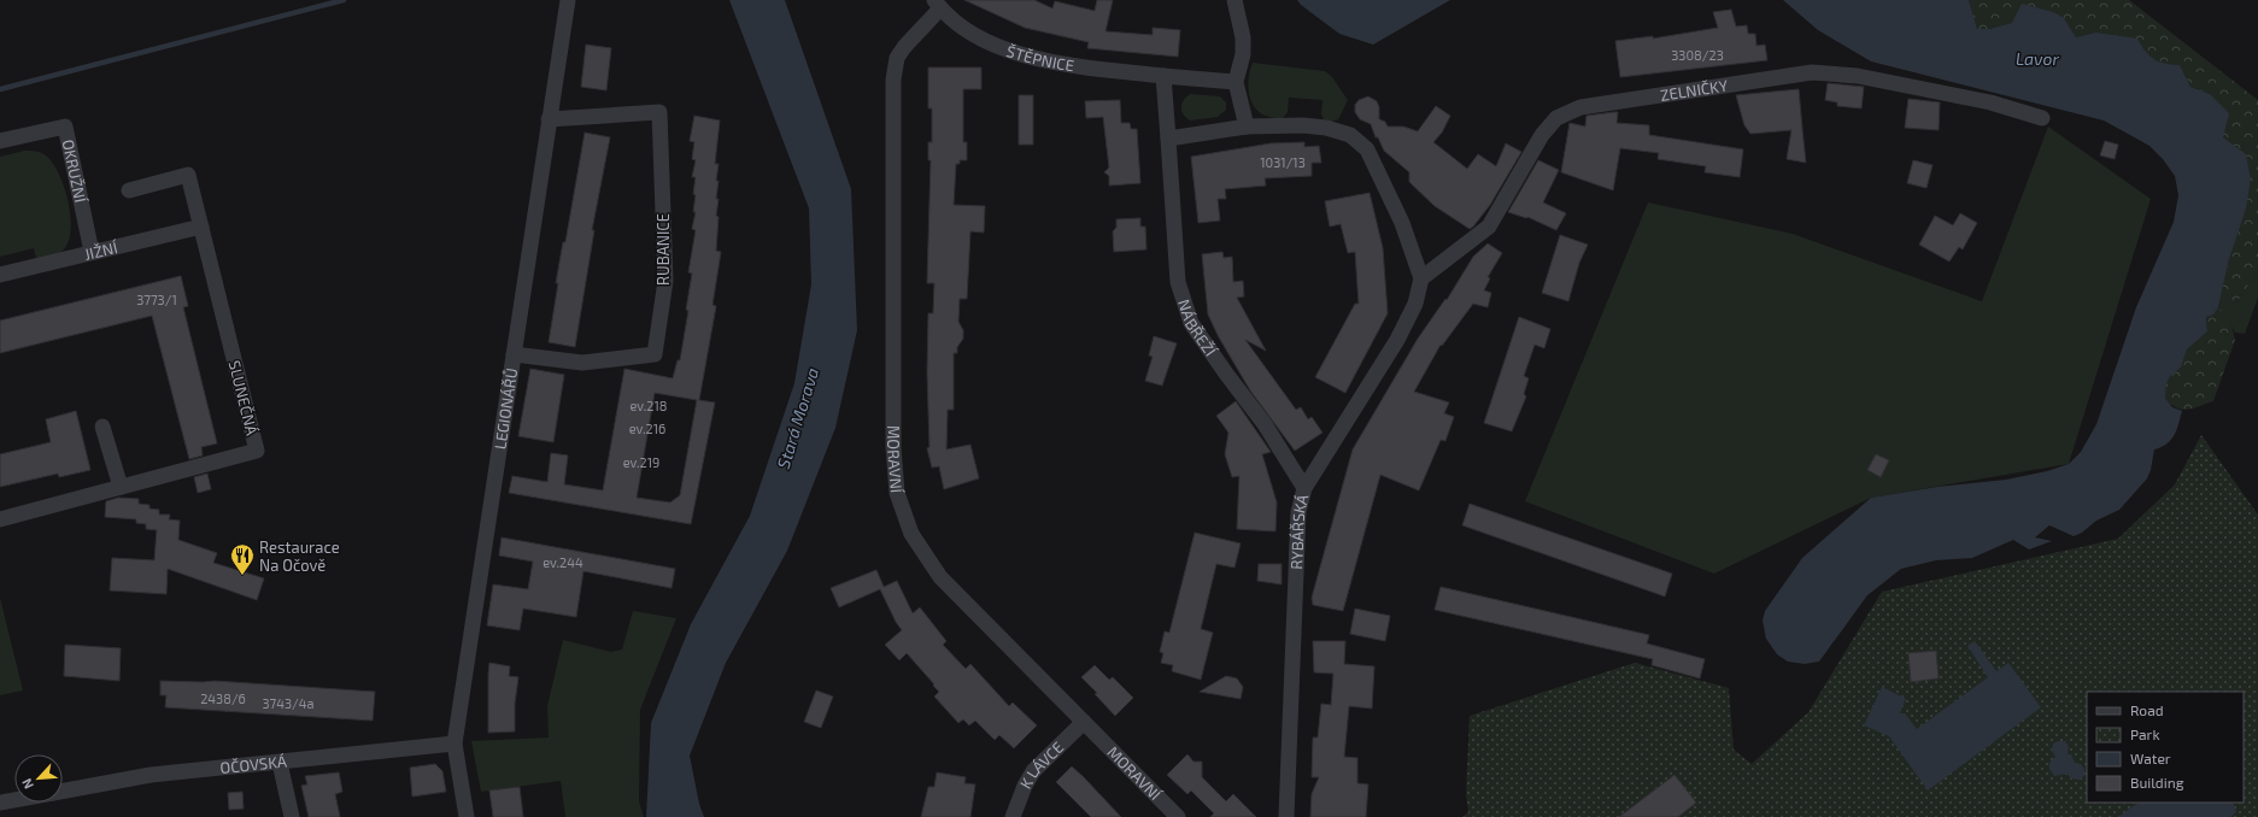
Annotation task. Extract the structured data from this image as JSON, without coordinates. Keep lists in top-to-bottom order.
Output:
{
  "streets": {
    "street": [
      "ŠTĚPNICE",
      "ZELNIČKY",
      "OKRUŽNÍ",
      "RUBANICE",
      "JIŽNÍ",
      "NÁBŘEŽÍ",
      "SLUNEČNÁ",
      "LEGIONÁŘŮ",
      "MORAVNÍ",
      "RYBÁŘSKÁ",
      "OČOVSKÁ",
      "K LÁVCE"
    ]
  },
  "crossings": [
    ["ŠTĚPNICE", "NÁBŘEŽÍ"],
    ["ŠTĚPNICE", "MORAVNÍ"],
    ["ZELNIČKY", "RYBÁŘSKÁ"],
    ["OKRUŽNÍ", "JIŽNÍ"],
    ["RUBANICE", "LEGIONÁŘŮ"],
    ["JIŽNÍ", "SLUNEČNÁ"],
    ["NÁBŘEŽÍ", "RYBÁŘSKÁ"],
    ["LEGIONÁŘŮ", "OČOVSKÁ"],
    ["MORAVNÍ", "K LÁVCE"]
  ],
  "water": ["Lavor", "Stará Morava"],
  "places": {
    "restaurant": ["Restaurace Na Očově"]
  },
  "house_numbers": [
    "3308/23",
    "1031/13",
    "3773/1",
    "ev.218",
    "ev.216",
    "ev.219",
    "ev.244",
    "2438/6",
    "3743/4a"
  ],
  "legend": [
    "Road",
    "Park",
    "Water",
    "Building"
  ],
  "north": "bottom left"
}
